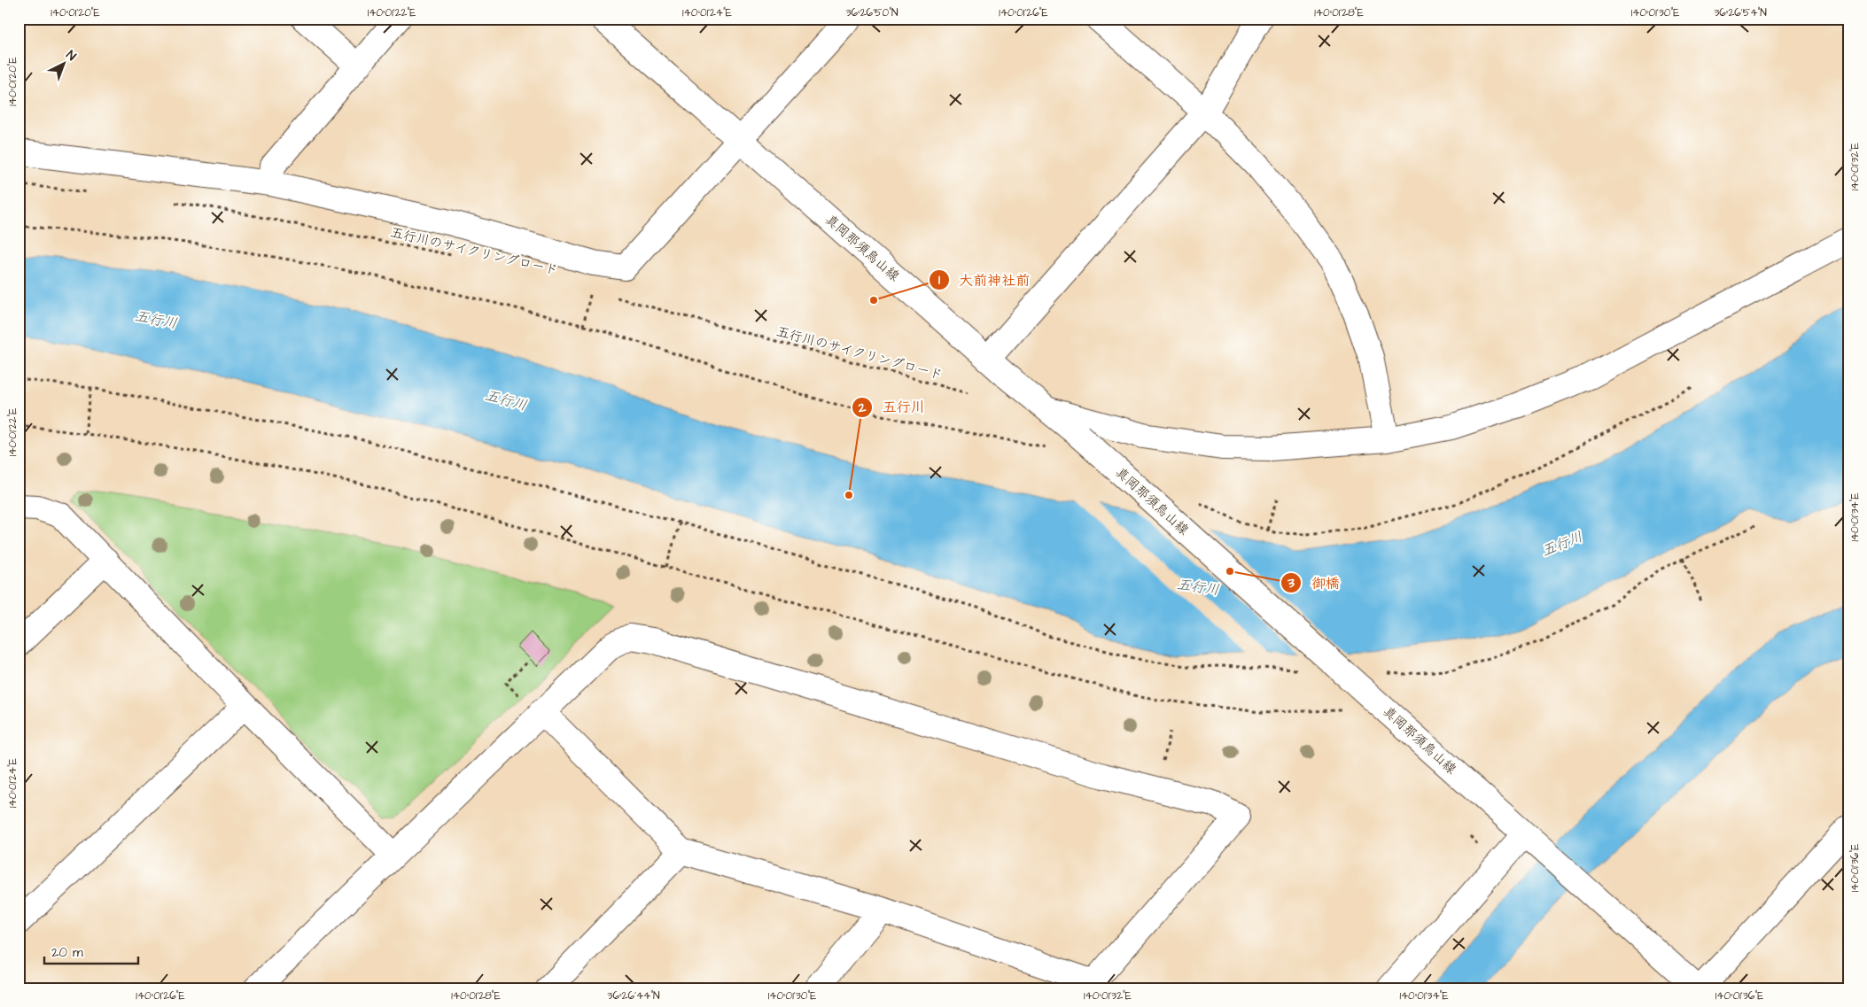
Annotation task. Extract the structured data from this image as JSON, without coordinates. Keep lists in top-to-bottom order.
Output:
{
  "streets": {
    "street": ["真岡那須烏山線"],
    "path": ["五行川のサイクリングロード"]
  },
  "water": ["五行川"],
  "places": ["大前神社前", "五行川", "御橋"],
  "scale_bar": "20 m",
  "north": "top right",
  "coordinates": [
    "140°01'20\"E",
    "140°01'22\"E",
    "140°01'24\"E",
    "36°26'50\"N",
    "140°01'26\"E",
    "140°01'28\"E",
    "140°01'30\"E",
    "36°26'54\"N",
    "140°01'32\"E",
    "140°01'34\"E",
    "140°01'36\"E",
    "36°26'44\"N"
  ]
}
